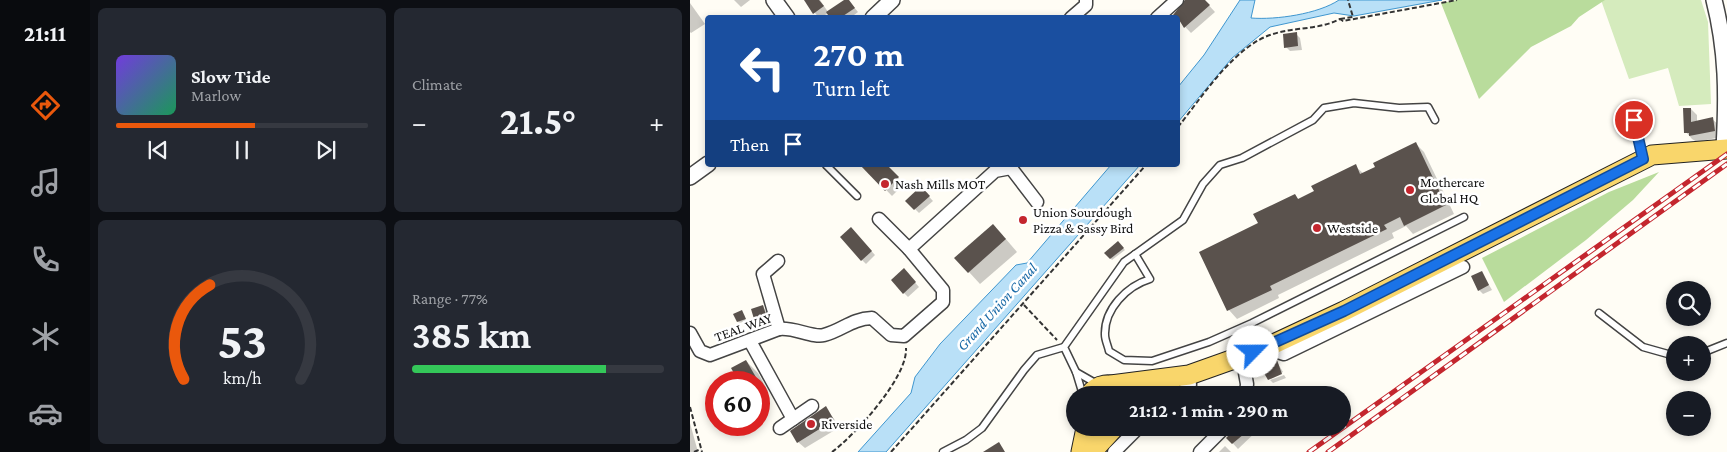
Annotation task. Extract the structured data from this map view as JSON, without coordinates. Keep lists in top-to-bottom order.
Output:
{
  "streets": {
    "street": ["TEAL WAY"]
  },
  "water": ["Grand Union Canal"],
  "places": [
    "Nash Mills MOT",
    "Mothercare Global HQ",
    "Union Sourdough Pizza & Sassy Bird",
    "Westside",
    "Riverside"
  ],
  "page": {
    "tabs": "21:11",
    "tile": [
      "Climate",
      ["Range · 77%", "385 km"]
    ],
    "turn": ["270 m", "Turn left"],
    "song": ["Slow Tide", "Marlow"],
    "heat": ["−", "21.5°", "+"],
    "then": "Then",
    "map_buttons": ["+", "−"],
    "limit": "60",
    "trip": "21:12 · 1 min · 290 m",
    "gauge": ["53", "km/h"]
  }
}
